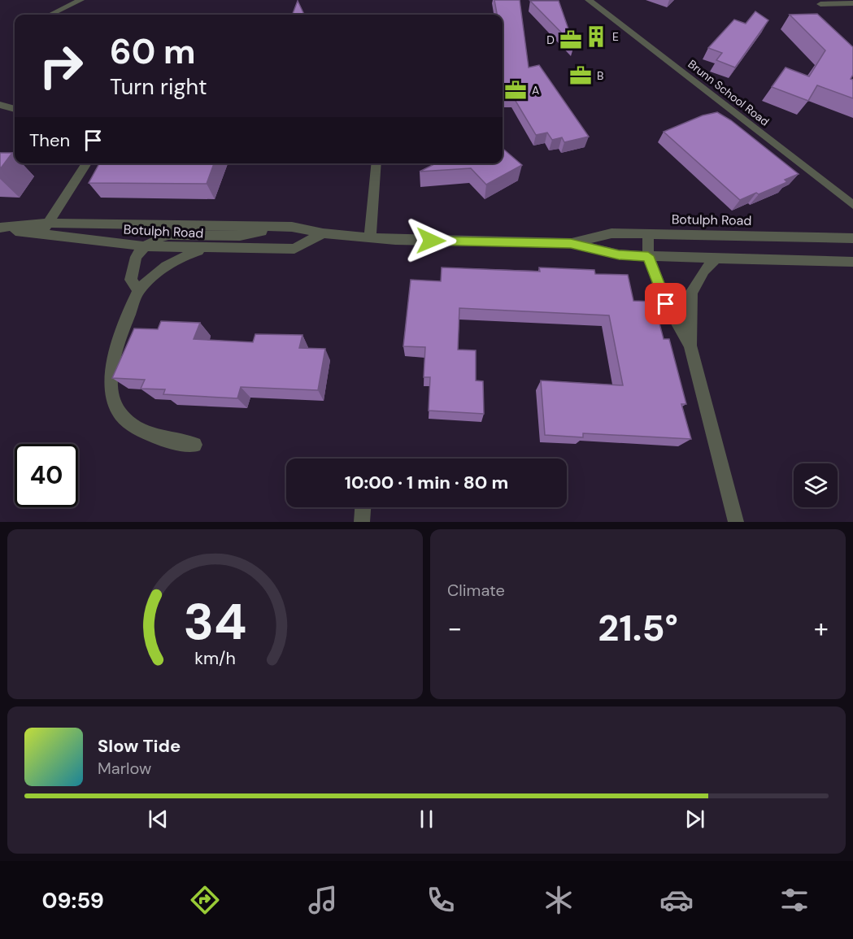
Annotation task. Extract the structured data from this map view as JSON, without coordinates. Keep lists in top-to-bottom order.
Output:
{
  "streets": {
    "street": ["Brunn School Road", "Botulph Road"]
  },
  "places": {
    "building": ["E"],
    "office": ["D", "B", "A"]
  },
  "page": {
    "turn": ["60 m", "Turn right"],
    "then": "Then",
    "limit": "40",
    "trip": "10:00 · 1 min · 80 m",
    "tile": "Climate",
    "heat": ["−", "21.5°", "+"],
    "song": ["Slow Tide", "Marlow"],
    "tabs": "09:59",
    "gauge": ["34", "km/h"]
  }
}
